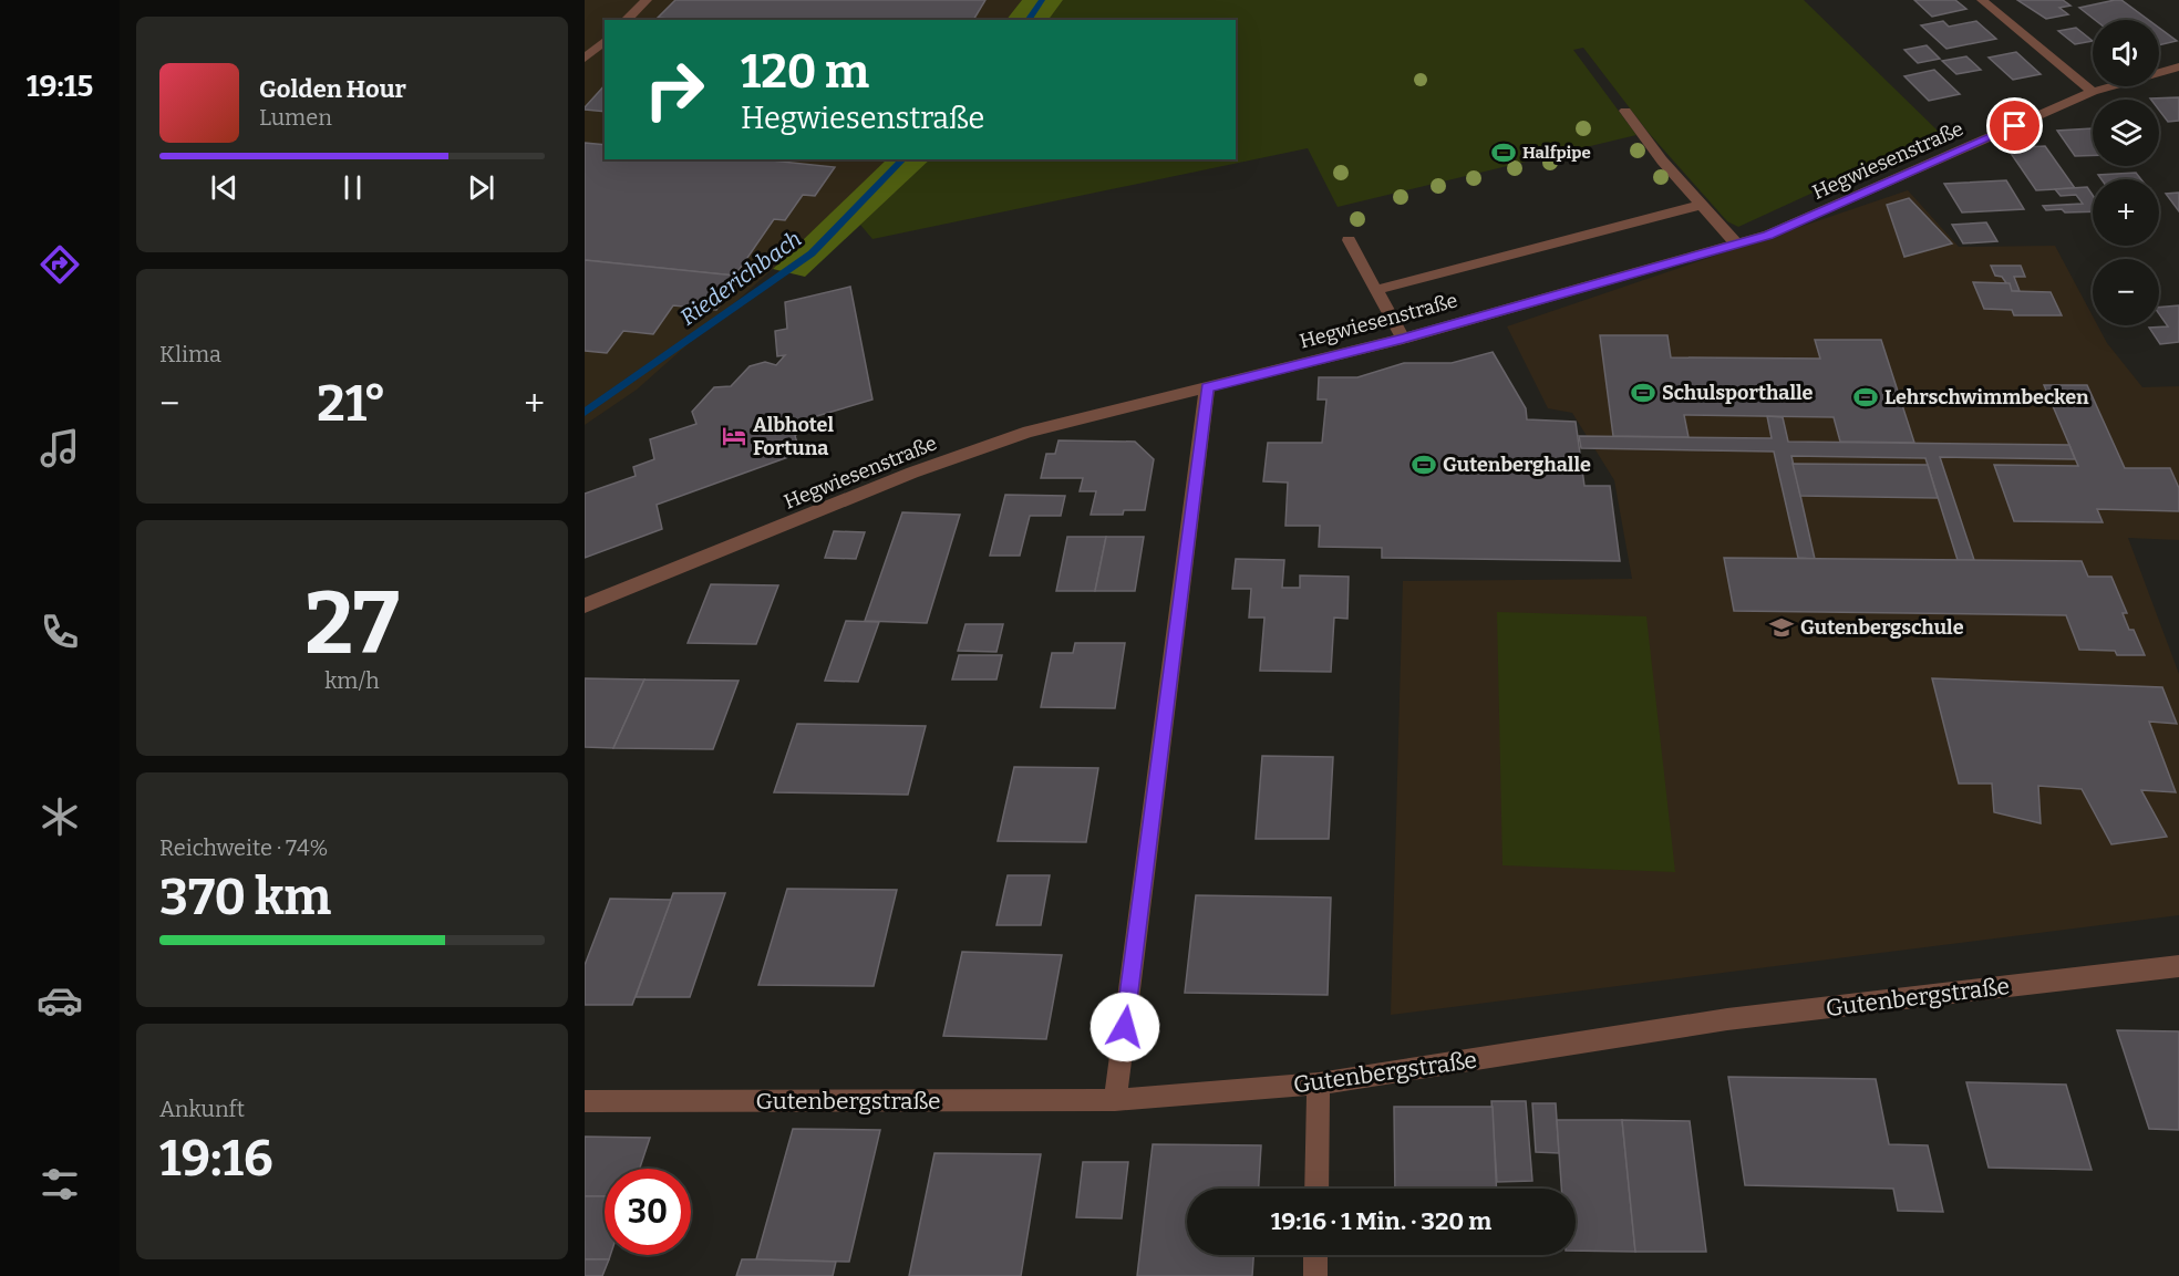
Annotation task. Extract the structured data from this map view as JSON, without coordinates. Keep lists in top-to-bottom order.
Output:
{
  "streets": {
    "street": ["Hegwiesenstraße", "Gutenbergstraße"]
  },
  "water": ["Riederichbach"],
  "places": {
    "sports": [
      "Halfpipe",
      "Schulsporthalle",
      "Lehrschwimmbecken",
      "Gutenberghalle"
    ],
    "hotel": ["Albhotel Fortuna"],
    "school or university": ["Gutenbergschule"]
  },
  "page": {
    "tabs": "19:15",
    "map_buttons": ["+", "−"],
    "turn": ["120 m", "Hegwiesenstraße"],
    "song": ["Golden Hour", "Lumen"],
    "tile": [
      "Klima",
      ["27", "km/h"],
      ["Reichweite · 74%", "370 km"],
      ["Ankunft", "19:16"]
    ],
    "heat": ["−", "21°", "+"],
    "limit": "30",
    "trip": "19:16 · 1 Min. · 320 m"
  }
}
